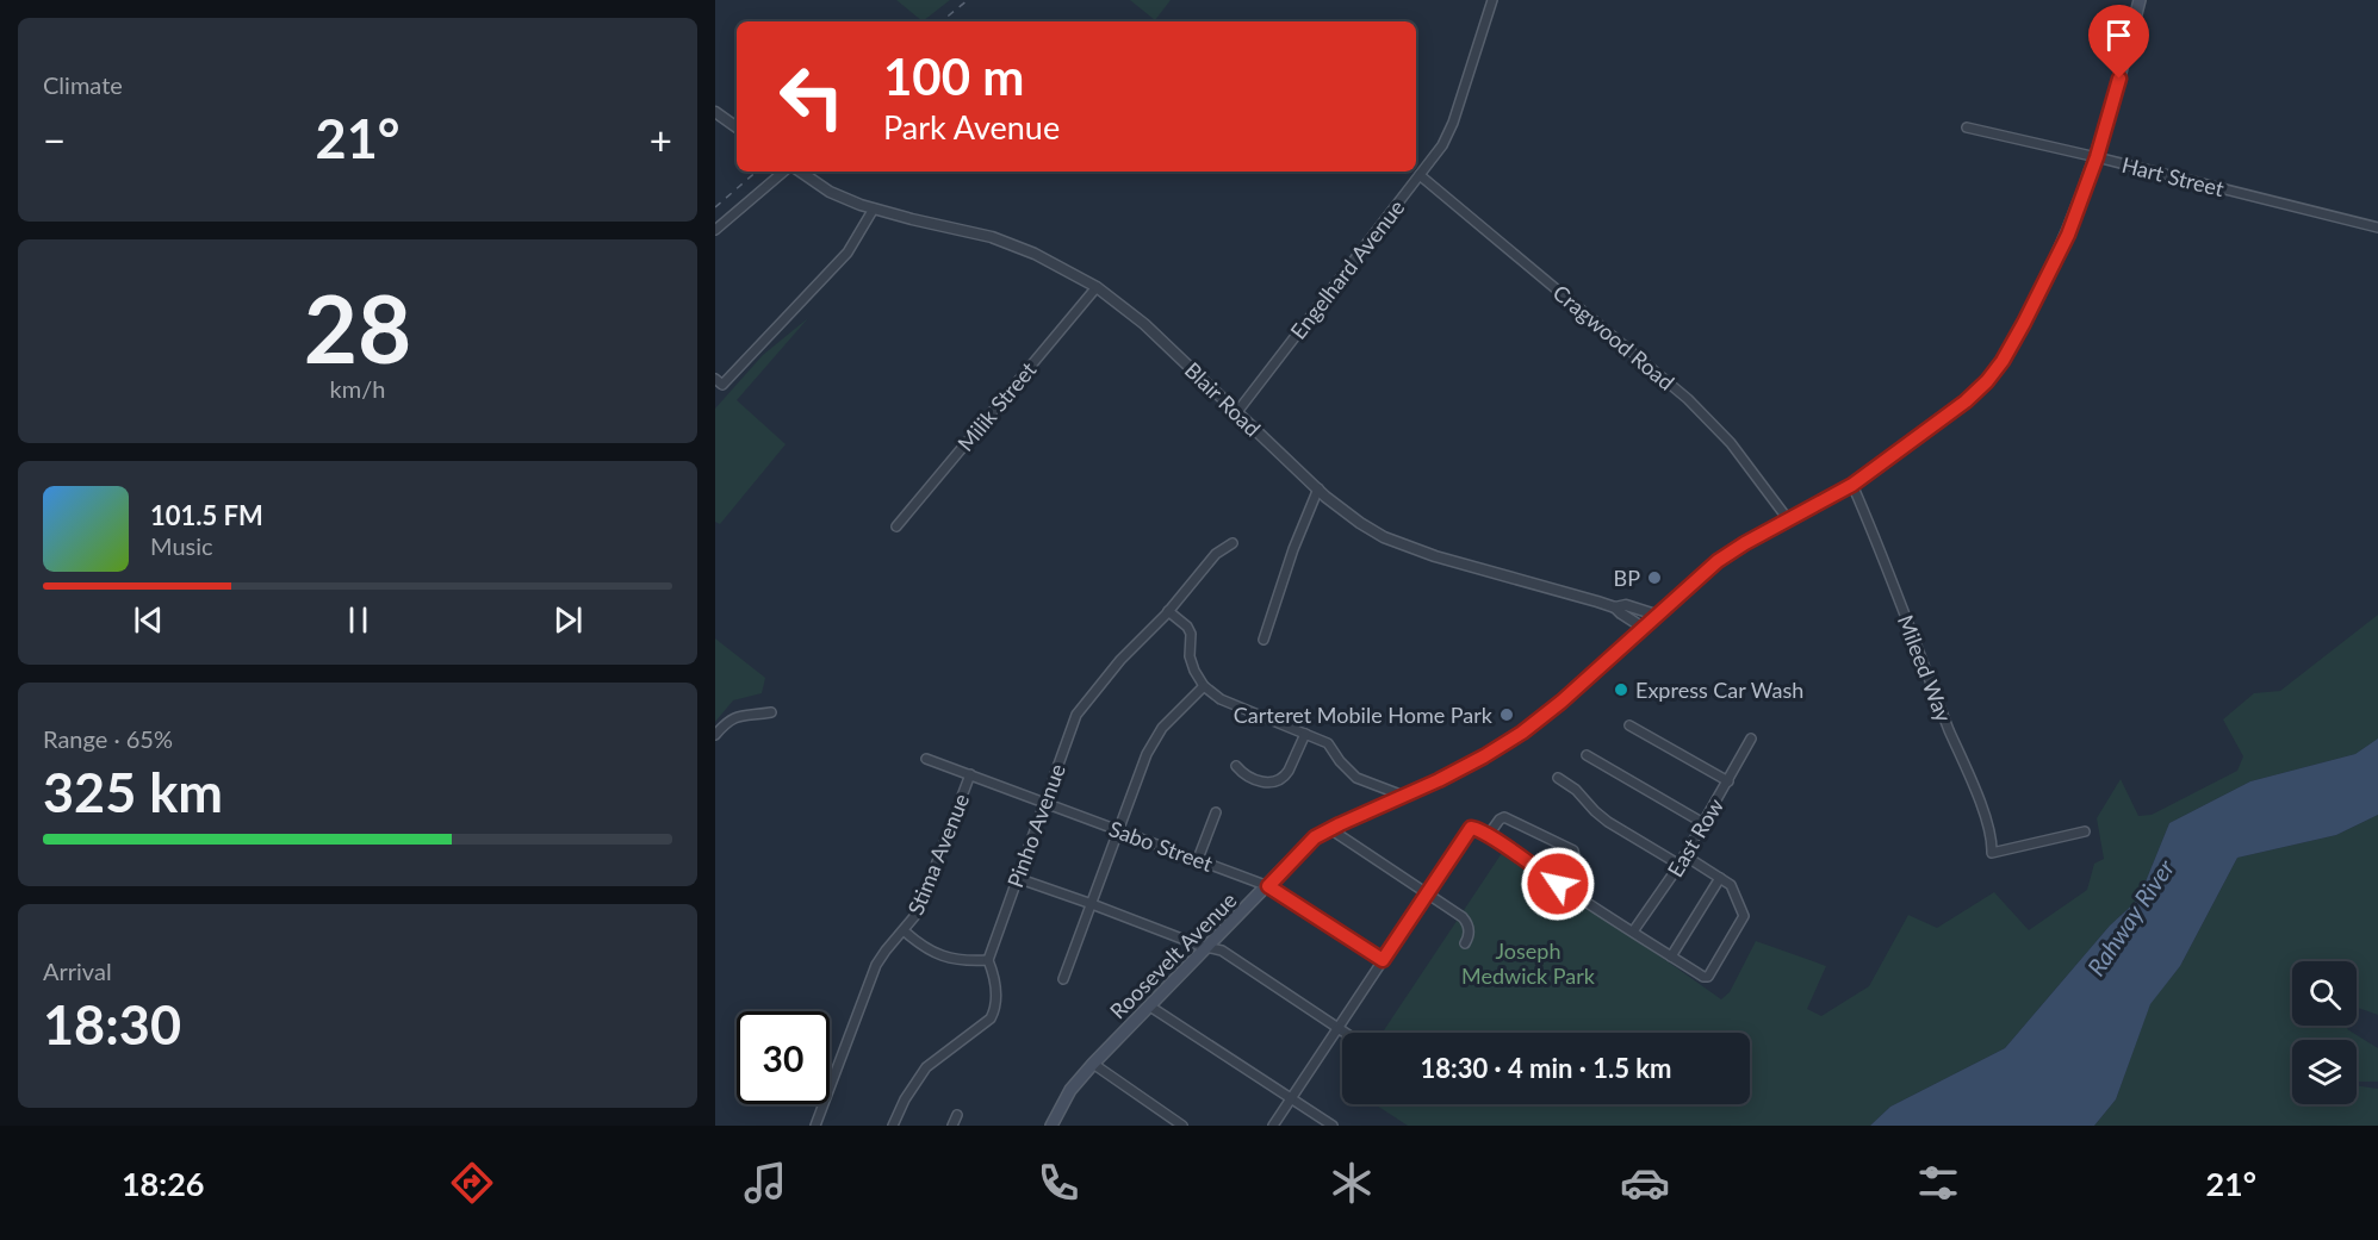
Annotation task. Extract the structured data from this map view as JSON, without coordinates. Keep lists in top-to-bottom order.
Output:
{
  "streets": {
    "main road": ["Roosevelt Avenue"],
    "street": [
      "Hart Street",
      "Engelhard Avenue",
      "Cragwood Road",
      "Blair Road",
      "Milik Street",
      "Mileed Way",
      "Pinho Avenue",
      "East Row",
      "Sabo Street",
      "Stima Avenue"
    ]
  },
  "crossings": [
    ["Hart Street", "Roosevelt Avenue"],
    ["Engelhard Avenue", "Cragwood Road"],
    ["Engelhard Avenue", "Blair Road"],
    ["Cragwood Road", "Roosevelt Avenue"],
    ["Blair Road", "Milik Street"],
    ["Blair Road", "Roosevelt Avenue"],
    ["Mileed Way", "Roosevelt Avenue"],
    ["Pinho Avenue", "Sabo Street"],
    ["Sabo Street", "Stima Avenue"],
    ["Sabo Street", "Roosevelt Avenue"]
  ],
  "water": ["Rahway River"],
  "parks": ["Joseph Medwick Park"],
  "places": ["BP", "Express Car Wash", "Carteret Mobile Home Park"],
  "page": {
    "tile": [
      "Climate",
      ["28", "km/h"],
      ["Range · 65%", "325 km"],
      ["Arrival", "18:30"]
    ],
    "turn": ["100 m", "Park Avenue"],
    "heat": ["−", "21°", "+"],
    "song": ["101.5 FM", "Music"],
    "limit": "30",
    "trip": "18:30 · 4 min · 1.5 km",
    "tabs": ["18:26", "21°"]
  }
}
